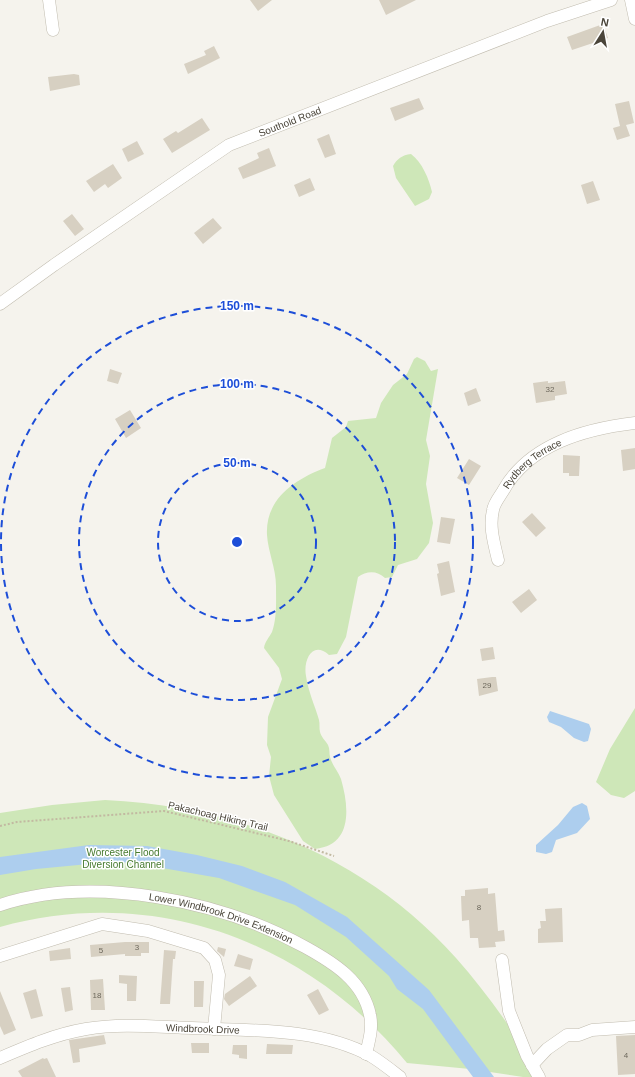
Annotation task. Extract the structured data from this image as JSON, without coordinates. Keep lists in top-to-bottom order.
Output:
{
  "streets": {
    "street": [
      "Southold Road",
      "Rydberg Terrace",
      "Lower Windbrook Drive Extension",
      "Windbrook Drive"
    ],
    "path": ["Pakachoag Hiking Trail"]
  },
  "crossings": [
    ["Lower Windbrook Drive Extension", "Windbrook Drive"]
  ],
  "parks": ["Worcester Flood Diversion Channel"],
  "house_numbers": [
    "32",
    "29",
    "8",
    "3",
    "5",
    "18",
    "4"
  ],
  "north": "top",
  "rings": ["150 m", "100 m", "50 m"]
}
